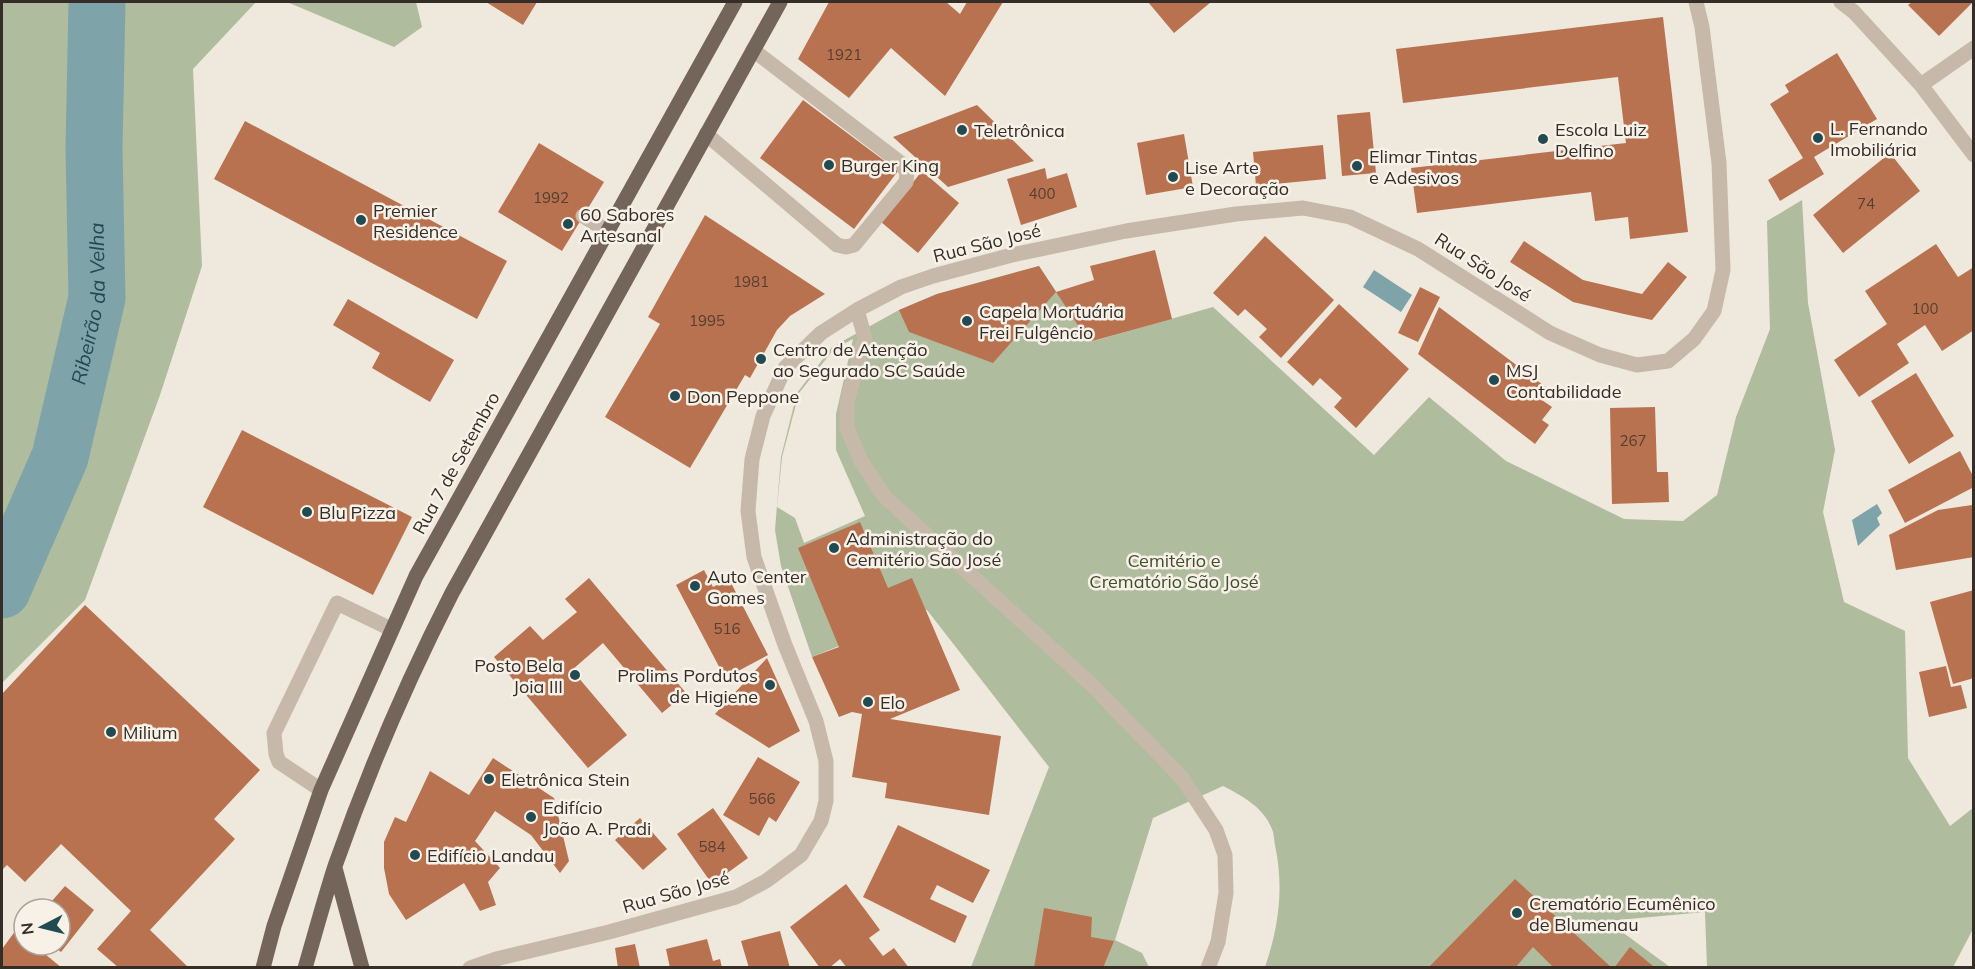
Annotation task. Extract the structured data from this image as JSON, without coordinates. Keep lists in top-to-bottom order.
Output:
{
  "streets": {
    "main road": ["Rua 7 de Setembro"],
    "street": ["Rua São José"]
  },
  "water": ["Ribeirão da Velha"],
  "parks": ["Cemitério e Crematório São José"],
  "places": [
    "Teletrônica",
    "L. Fernando Imobiliária",
    "Escola Luiz Delfino",
    "Burger King",
    "Elimar Tintas e Adesivos",
    "Lise Arte e Decoração",
    "Premier Residence",
    "60 Sabores Artesanal",
    "Capela Mortuária Frei Fulgêncio",
    "Centro de Atenção ao Segurado SC Saúde",
    "MSJ Contabilidade",
    "Don Peppone",
    "Blu Pizza",
    "Administração do Cemitério São José",
    "Auto Center Gomes",
    "Posto Bela Joia III",
    "Prolims Pordutos de Higiene",
    "Elo",
    "Milium",
    "Eletrônica Stein",
    "Edifício João A. Pradi",
    "Edifício Landau",
    "Crematório Ecumênico de Blumenau"
  ],
  "house_numbers": [
    "1921",
    "400",
    "1992",
    "74",
    "1981",
    "100",
    "1995",
    "267",
    "516",
    "566",
    "584"
  ],
  "north": "left"
}
